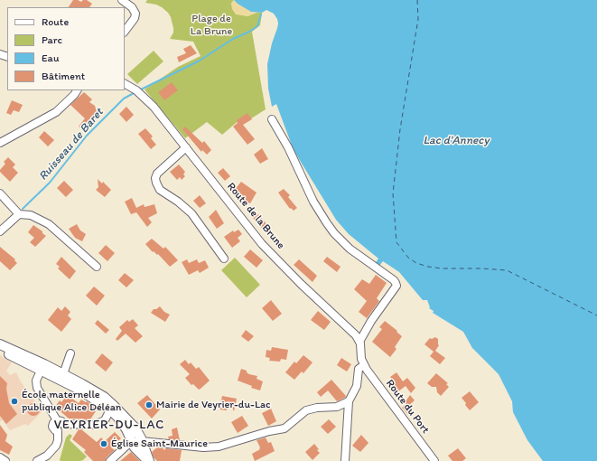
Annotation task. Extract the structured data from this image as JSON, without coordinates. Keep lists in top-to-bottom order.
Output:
{
  "streets": {
    "street": ["Route de la Brune", "Route du Port"]
  },
  "districts": ["VEYRIER-DU-LAC"],
  "water": ["Lac d'Annecy", "Ruisseau de Baret"],
  "parks": ["Plage de La Brune"],
  "places": ["École maternelle publique Alice Déléan", "Mairie de Veyrier-du-Lac", "Église Saint-Maurice"],
  "legend": [
    "Route",
    "Parc",
    "Eau",
    "Bâtiment"
  ]
}
